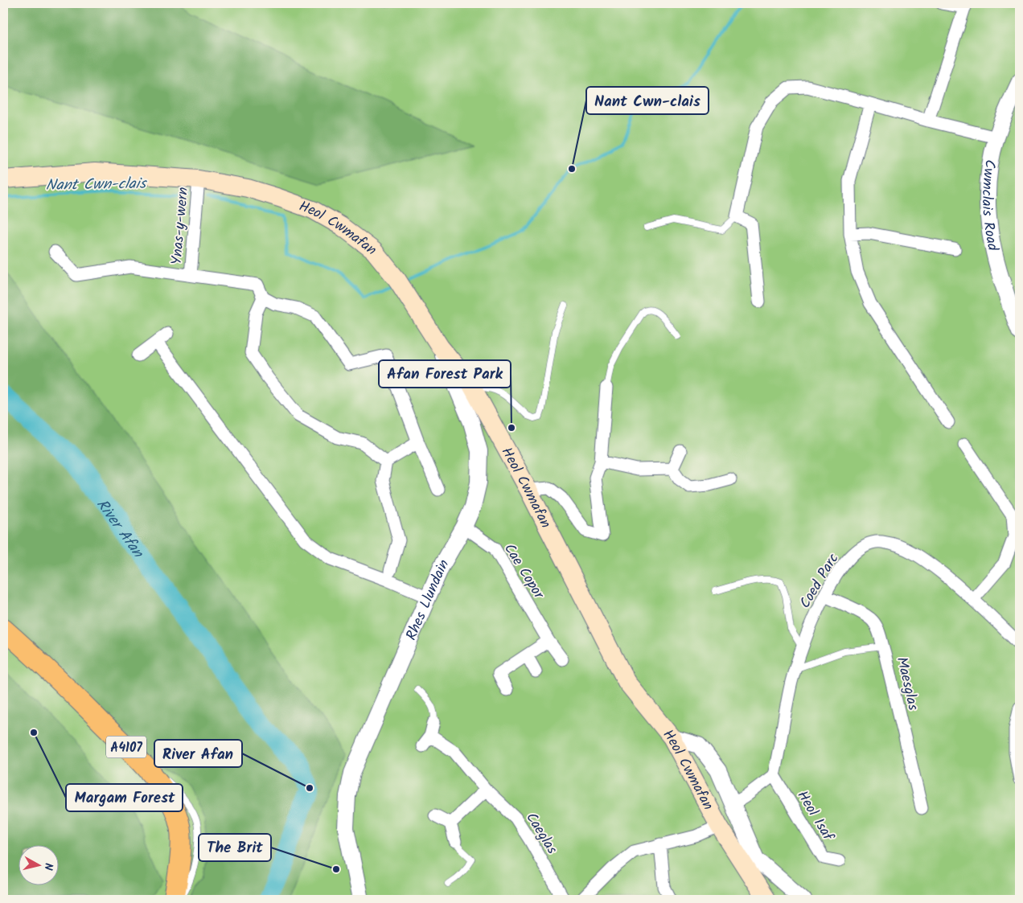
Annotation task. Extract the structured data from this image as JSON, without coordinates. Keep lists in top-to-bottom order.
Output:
{
  "streets": {
    "main road": ["Heol Cwmafan", "A4107"],
    "street": [
      "Cwmclais Road",
      "Ynas-y-wern",
      "Cae Copor",
      "Coed Parc",
      "Rhes Llundain",
      "Maesglas",
      "Heol Isaf",
      "Caeglas"
    ]
  },
  "crossings": [
    ["Ynas-y-wern", "Heol Cwmafan"],
    ["Heol Cwmafan", "Rhes Llundain"],
    ["Cae Copor", "Rhes Llundain"],
    ["Coed Parc", "Maesglas"],
    ["Coed Parc", "Heol Isaf"]
  ],
  "water": ["Nant Cwn-clais", "River Afan"],
  "places": [
    "Nant Cwn-clais",
    "Afan Forest Park",
    "Margam Forest",
    "River Afan",
    "The Brit"
  ],
  "north": "right"
}
